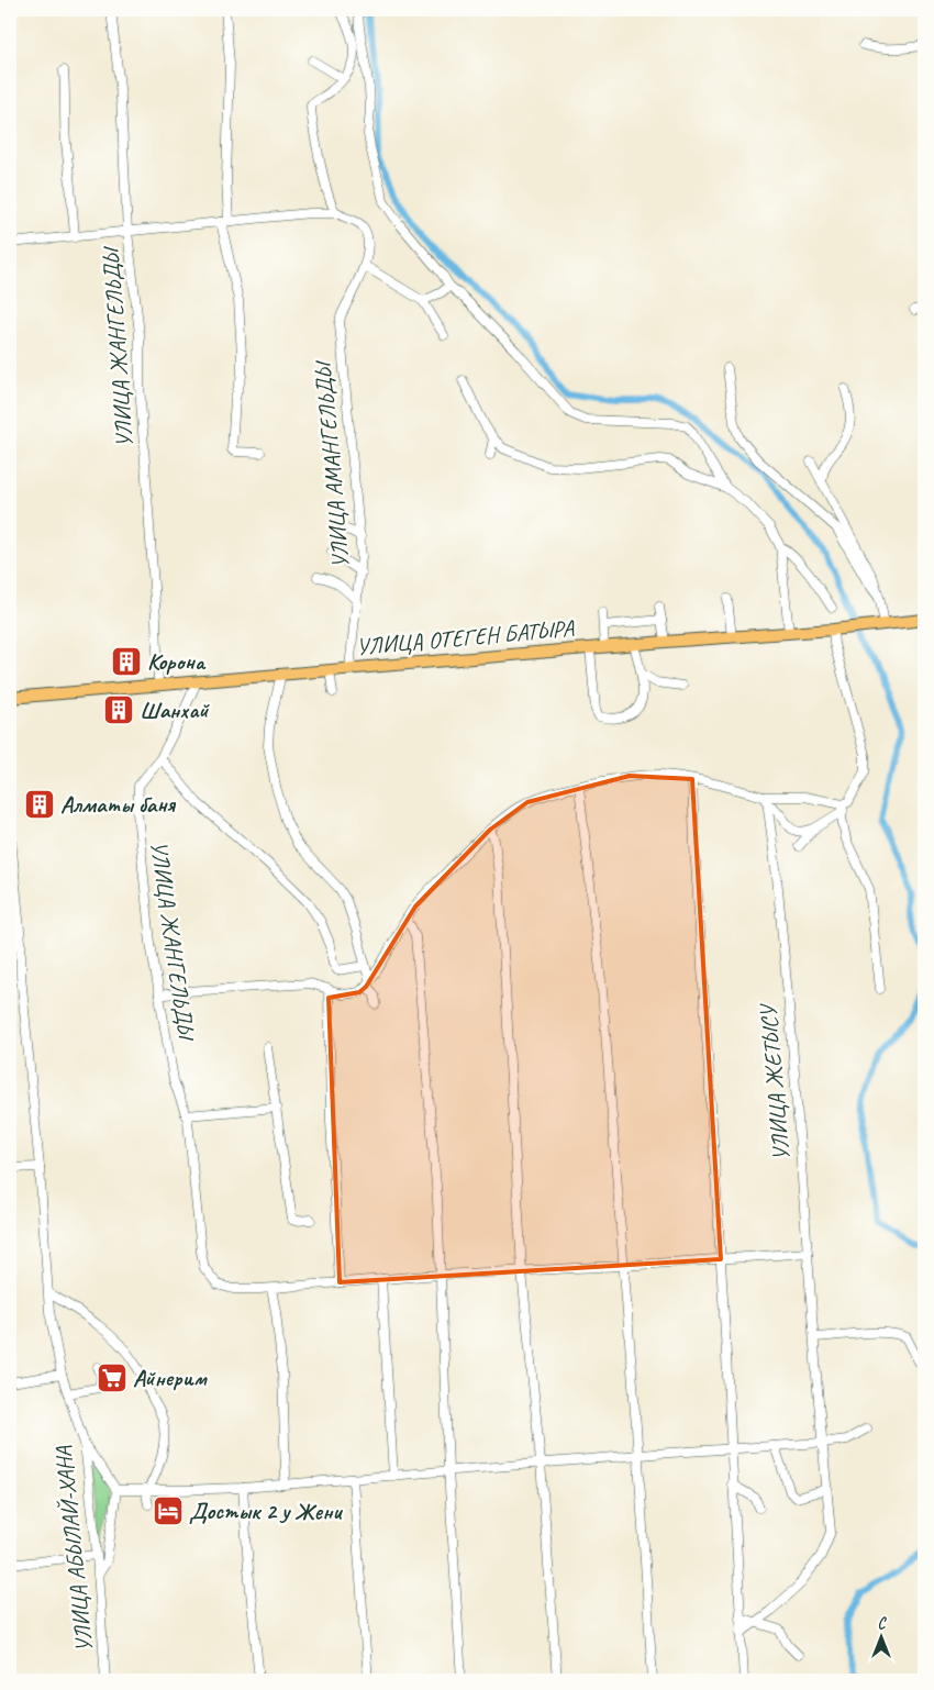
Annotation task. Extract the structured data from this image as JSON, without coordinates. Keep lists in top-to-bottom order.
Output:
{
  "streets": {
    "main road": ["УЛИЦА ОТЕГЕН БАТЫРА"],
    "street": [
      "УЛИЦА ЖАНГЕЛЬДЫ",
      "УЛИЦА АМАНГЕЛЬДЫ",
      "УЛИЦА ЖЕТЫСУ",
      "УЛИЦА АБЫЛАЙ-ХАНА"
    ]
  },
  "crossings": [
    ["УЛИЦА ЖАНГЕЛЬДЫ", "УЛИЦА ОТЕГЕН БАТЫРА"],
    ["УЛИЦА ЖАНГЕЛЬДЫ", "УЛИЦА ЖЕТЫСУ"],
    ["УЛИЦА АМАНГЕЛЬДЫ", "УЛИЦА ОТЕГЕН БАТЫРА"]
  ],
  "places": {
    "building": ["Корона", "Шанхай", "Алматы баня"],
    "supermarket": ["Айнерим"],
    "hotel": ["Достык 2 у Жени"]
  },
  "north": "top"
}
